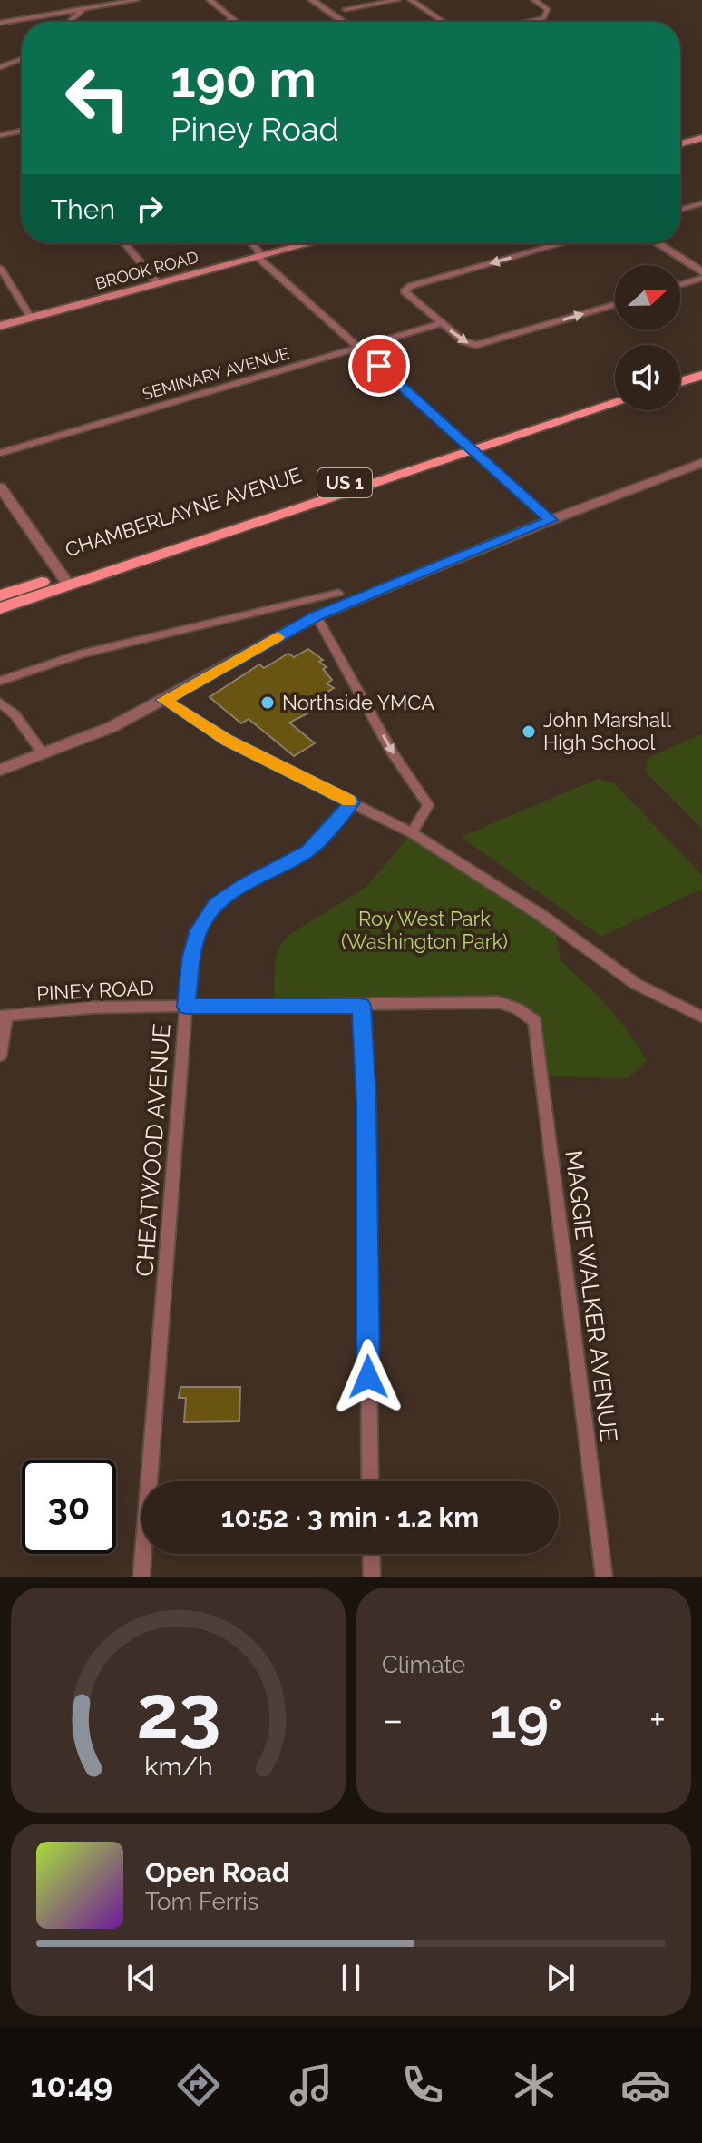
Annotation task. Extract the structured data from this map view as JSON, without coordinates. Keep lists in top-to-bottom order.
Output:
{
  "streets": {
    "main road": ["BROOK ROAD", "US 1", "CHAMBERLAYNE AVENUE"],
    "street": [
      "SEMINARY AVENUE",
      "PINEY ROAD",
      "CHEATWOOD AVENUE",
      "MAGGIE WALKER AVENUE"
    ]
  },
  "crossings": [
    ["US 1", "CHAMBERLAYNE AVENUE"],
    ["PINEY ROAD", "CHEATWOOD AVENUE"],
    ["PINEY ROAD", "MAGGIE WALKER AVENUE"]
  ],
  "parks": ["Roy West Park (Washington Park)"],
  "places": ["Northside YMCA", "John Marshall High School"],
  "north": "right",
  "page": {
    "turn": ["190 m", "Piney Road"],
    "then": "Then",
    "limit": "30",
    "trip": "10:52 · 3 min · 1.2 km",
    "tile": "Climate",
    "heat": ["−", "19°", "+"],
    "song": ["Open Road", "Tom Ferris"],
    "tabs": "10:49",
    "gauge": ["23", "km/h"]
  }
}
